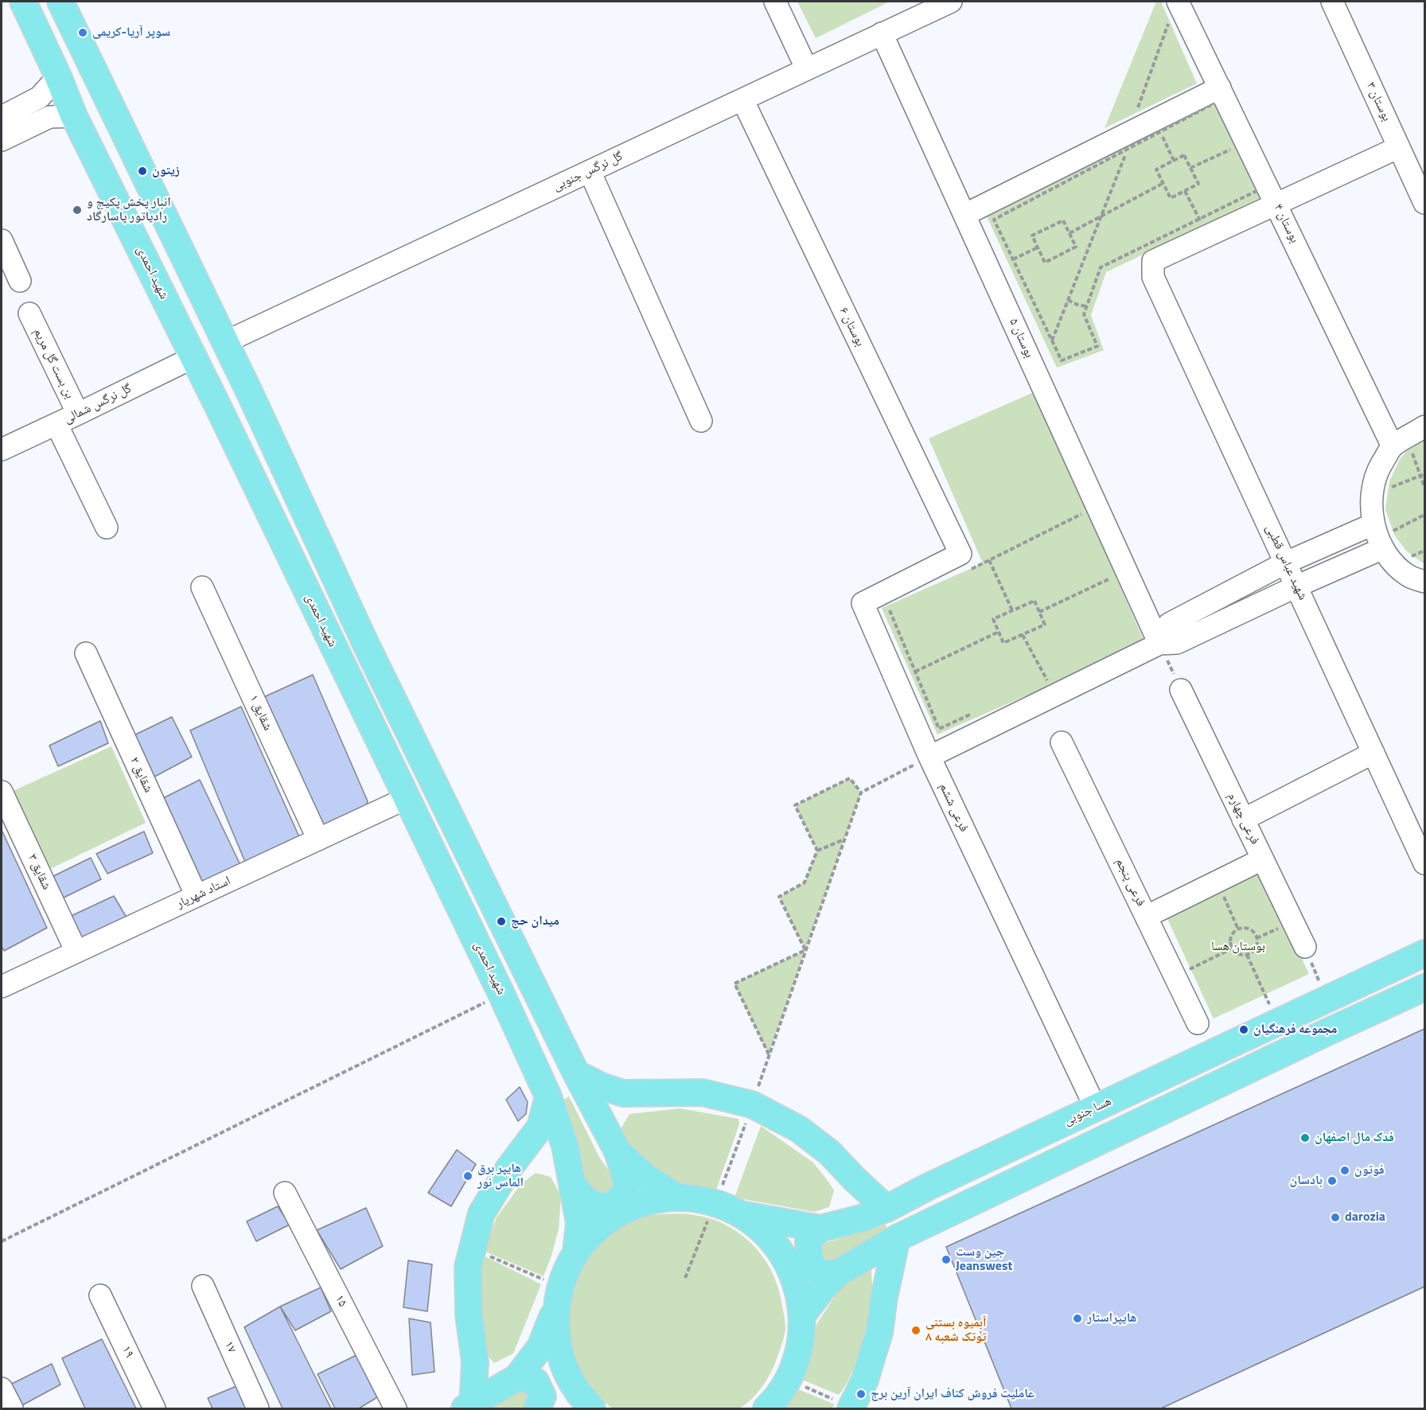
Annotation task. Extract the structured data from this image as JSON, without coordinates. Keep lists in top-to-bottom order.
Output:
{
  "streets": {
    "main road": ["شهید احمدی", "هسا جنوبی"],
    "street": [
      "بوستان ۳",
      "گل نرگس جنوبی",
      "بوستان ۴",
      "بوستان ۶",
      "بوستان ۵",
      "بن بست گل مریم",
      "گل نرگس شمالی",
      "شهید عباس قطبی",
      "شقایق ۱",
      "شقایق ۲",
      "فرعی ششم",
      "فرعی چهارم",
      "شقایق ۳",
      "فرعی پنجم",
      "استاد شهریار",
      "۱۵",
      "۱۷",
      "۱۹"
    ]
  },
  "crossings": [
    ["گل نرگس جنوبی", "بوستان ۶"],
    ["گل نرگس جنوبی", "بوستان ۵"],
    ["شهید احمدی", "گل نرگس شمالی"],
    ["شهید احمدی", "استاد شهریار"],
    ["بوستان ۶", "فرعی ششم"],
    ["بن بست گل مریم", "گل نرگس شمالی"],
    ["شقایق ۱", "استاد شهریار"],
    ["شقایق ۲", "استاد شهریار"],
    ["فرعی ششم", "هسا جنوبی"],
    ["شقایق ۳", "استاد شهریار"]
  ],
  "parks": ["بوستان هسا"],
  "places": [
    "سوپر آریا-کریمی",
    "زیتون",
    "انبار پخش پکیج و رادیاتور پاسارگاد",
    "میدان حج",
    "مجموعه فرهنگیان",
    "فدک مال اصفهان",
    "فوتون",
    "هایپر برق الماس نور",
    "بادسان",
    "darozia",
    "جین وست Jeanswest",
    "هایپراستار",
    "آبمیوه بستنی توتک شعبه ۸",
    "عاملیت فروش کناف ایران آرین برج"
  ]
}
